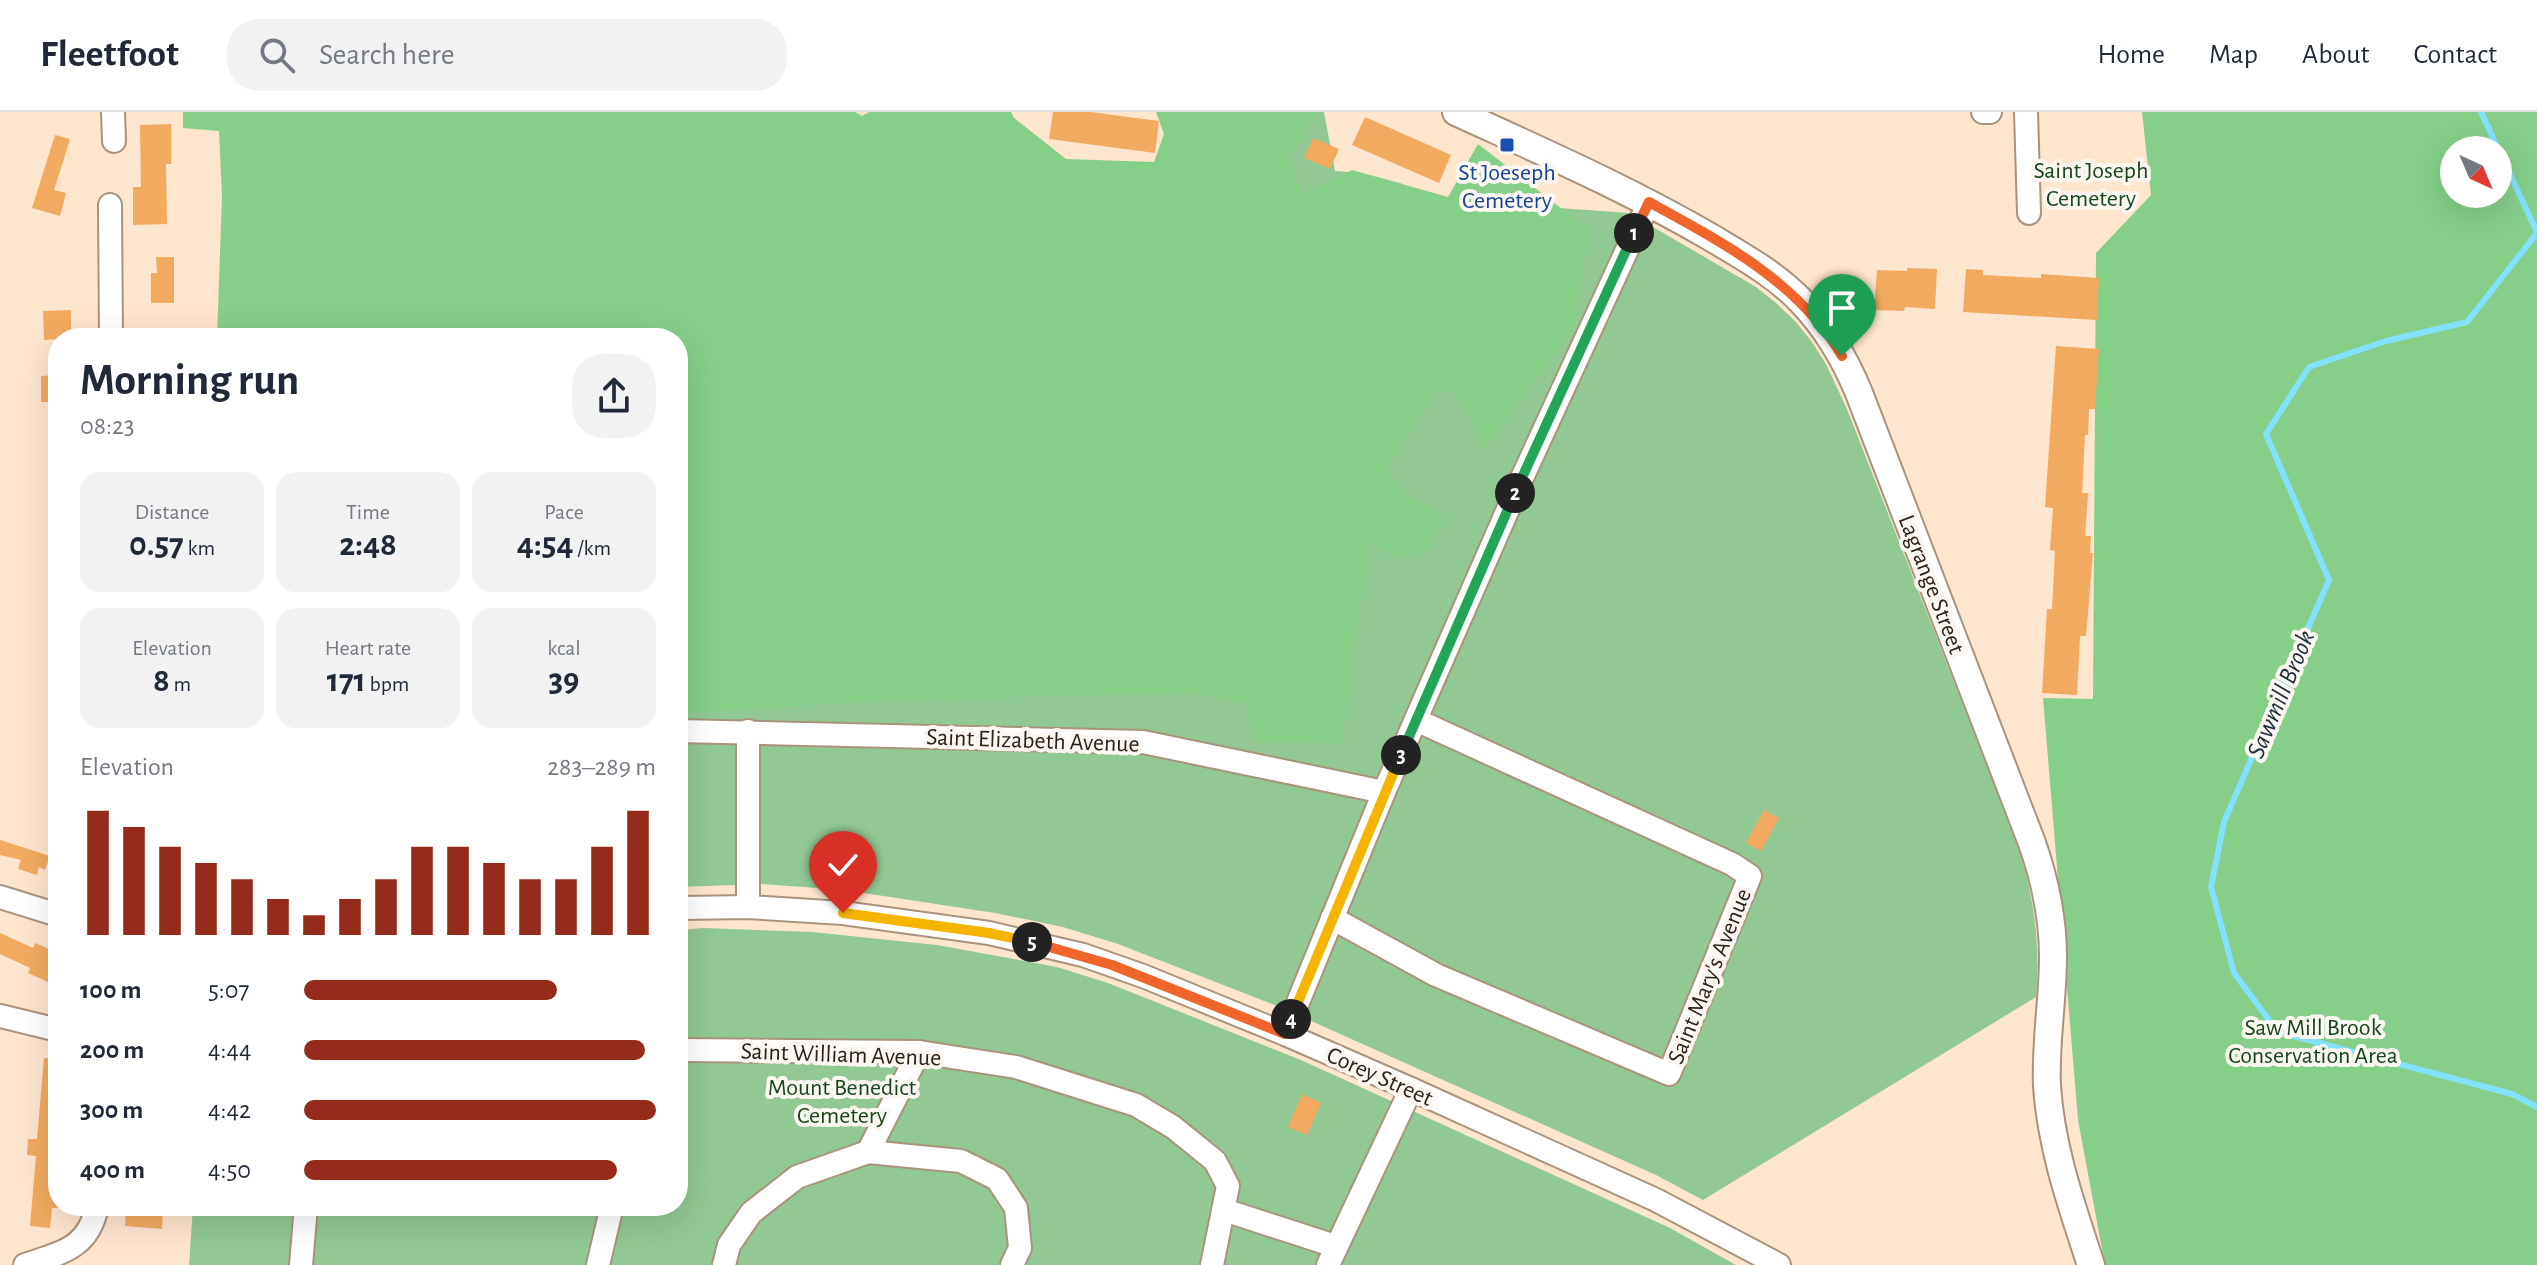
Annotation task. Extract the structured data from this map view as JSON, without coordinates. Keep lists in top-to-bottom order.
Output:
{
  "streets": {
    "main road": ["Lagrange Street"],
    "street": [
      "Saint Elizabeth Avenue",
      "Saint Mary's Avenue",
      "Saint William Avenue",
      "Corey Street"
    ]
  },
  "water": ["Sawmill Brook"],
  "parks": ["Saint Joseph Cemetery", "Saw Mill Brook Conservation Area", "Mount Benedict Cemetery"],
  "places": {
    "transit": ["St Joeseph Cemetery"]
  },
  "north": "bottom right",
  "page": {
    "header": "Fleetfoot",
    "search": "Search here",
    "nav": [
      "Home",
      "Map",
      "About",
      "Contact"
    ],
    "pins": [
      "1",
      "2",
      "3",
      "5",
      "4"
    ],
    "heading": ["Morning run", "08:23"],
    "stats": [
      ["Distance", "0.57 km"],
      ["Time", "2:48"],
      ["Pace", "4:54 /km"],
      ["Elevation", "8 m"],
      ["Heart rate", "171 bpm"],
      ["kcal", "39"]
    ],
    "chart": ["Elevation", "283–289 m"],
    "list": [
      {
        "name": "100 m",
        "note": "5:07"
      },
      {
        "name": "200 m",
        "note": "4:44"
      },
      {
        "name": "300 m",
        "note": "4:42"
      },
      {
        "name": "400 m",
        "note": "4:50"
      }
    ]
  }
}
